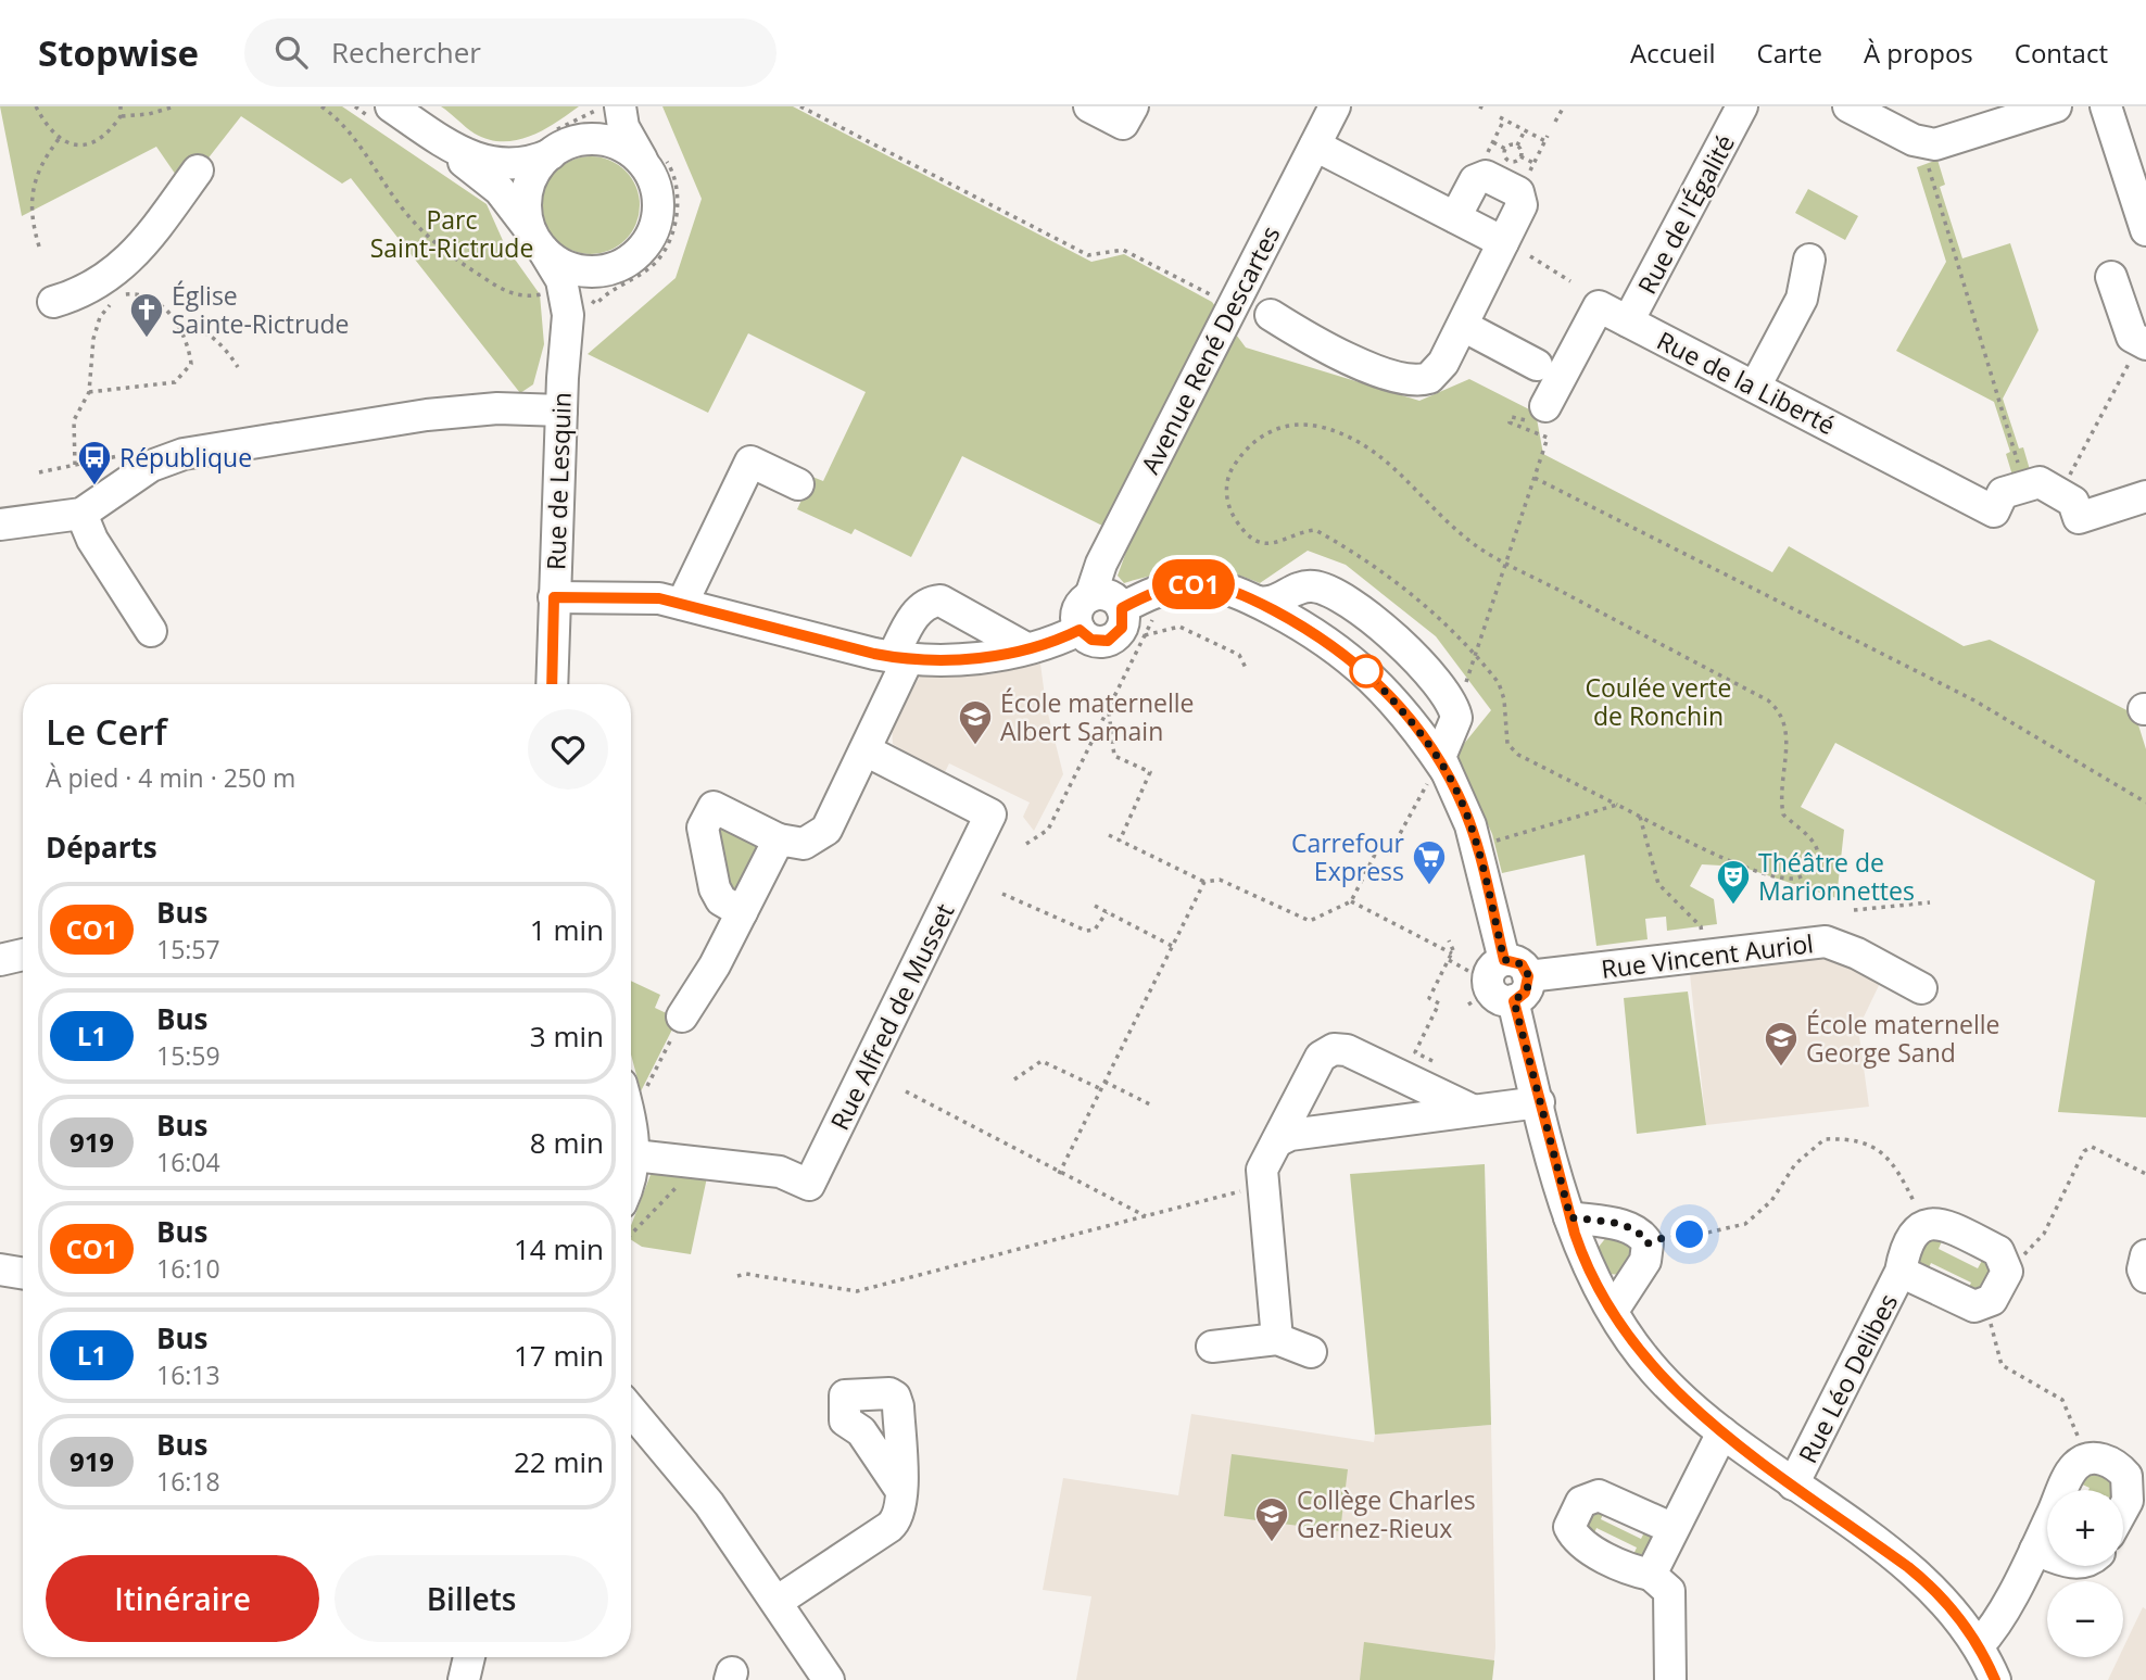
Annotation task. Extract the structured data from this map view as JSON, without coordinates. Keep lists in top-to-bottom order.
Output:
{
  "streets": {
    "street": [
      "Rue de l'Égalité",
      "Avenue René Descartes",
      "Rue de la Liberté",
      "Rue de Lesquin",
      "Rue Vincent Auriol",
      "Rue Alfred de Musset",
      "Rue Léo Delibes"
    ]
  },
  "crossings": [
    ["Rue de l'Égalité", "Rue de la Liberté"]
  ],
  "parks": ["Parc Saint-Rictrude", "Coulée verte de Ronchin"],
  "places": {
    "church": ["Église Sainte-Rictrude"],
    "bus stop": ["République"],
    "school or university": ["École maternelle Albert Samain", "École maternelle George Sand", "Collège Charles Gernez-Rieux"],
    "supermarket": ["Carrefour Express"],
    "theatre": ["Théâtre de Marionnettes"]
  },
  "lines": ["bus line CO1"],
  "page": {
    "header": "Stopwise",
    "search": "Rechercher",
    "nav": [
      "Accueil",
      "Carte",
      "À propos",
      "Contact"
    ],
    "on_map": "CO1",
    "heading": [
      ["Le Cerf", "À pied · 4 min · 250 m"],
      "Départs"
    ],
    "list": [
      {
        "mark": "CO1",
        "name": "Bus",
        "note": "15:57",
        "value": "1 min"
      },
      {
        "mark": "L1",
        "name": "Bus",
        "note": "15:59",
        "value": "3 min"
      },
      {
        "mark": "919",
        "name": "Bus",
        "note": "16:04",
        "value": "8 min"
      },
      {
        "mark": "CO1",
        "name": "Bus",
        "note": "16:10",
        "value": "14 min"
      },
      {
        "mark": "L1",
        "name": "Bus",
        "note": "16:13",
        "value": "17 min"
      },
      {
        "mark": "919",
        "name": "Bus",
        "note": "16:18",
        "value": "22 min"
      }
    ],
    "map_buttons": ["+", "−"],
    "buttons": ["Itinéraire", "Billets"]
  }
}
